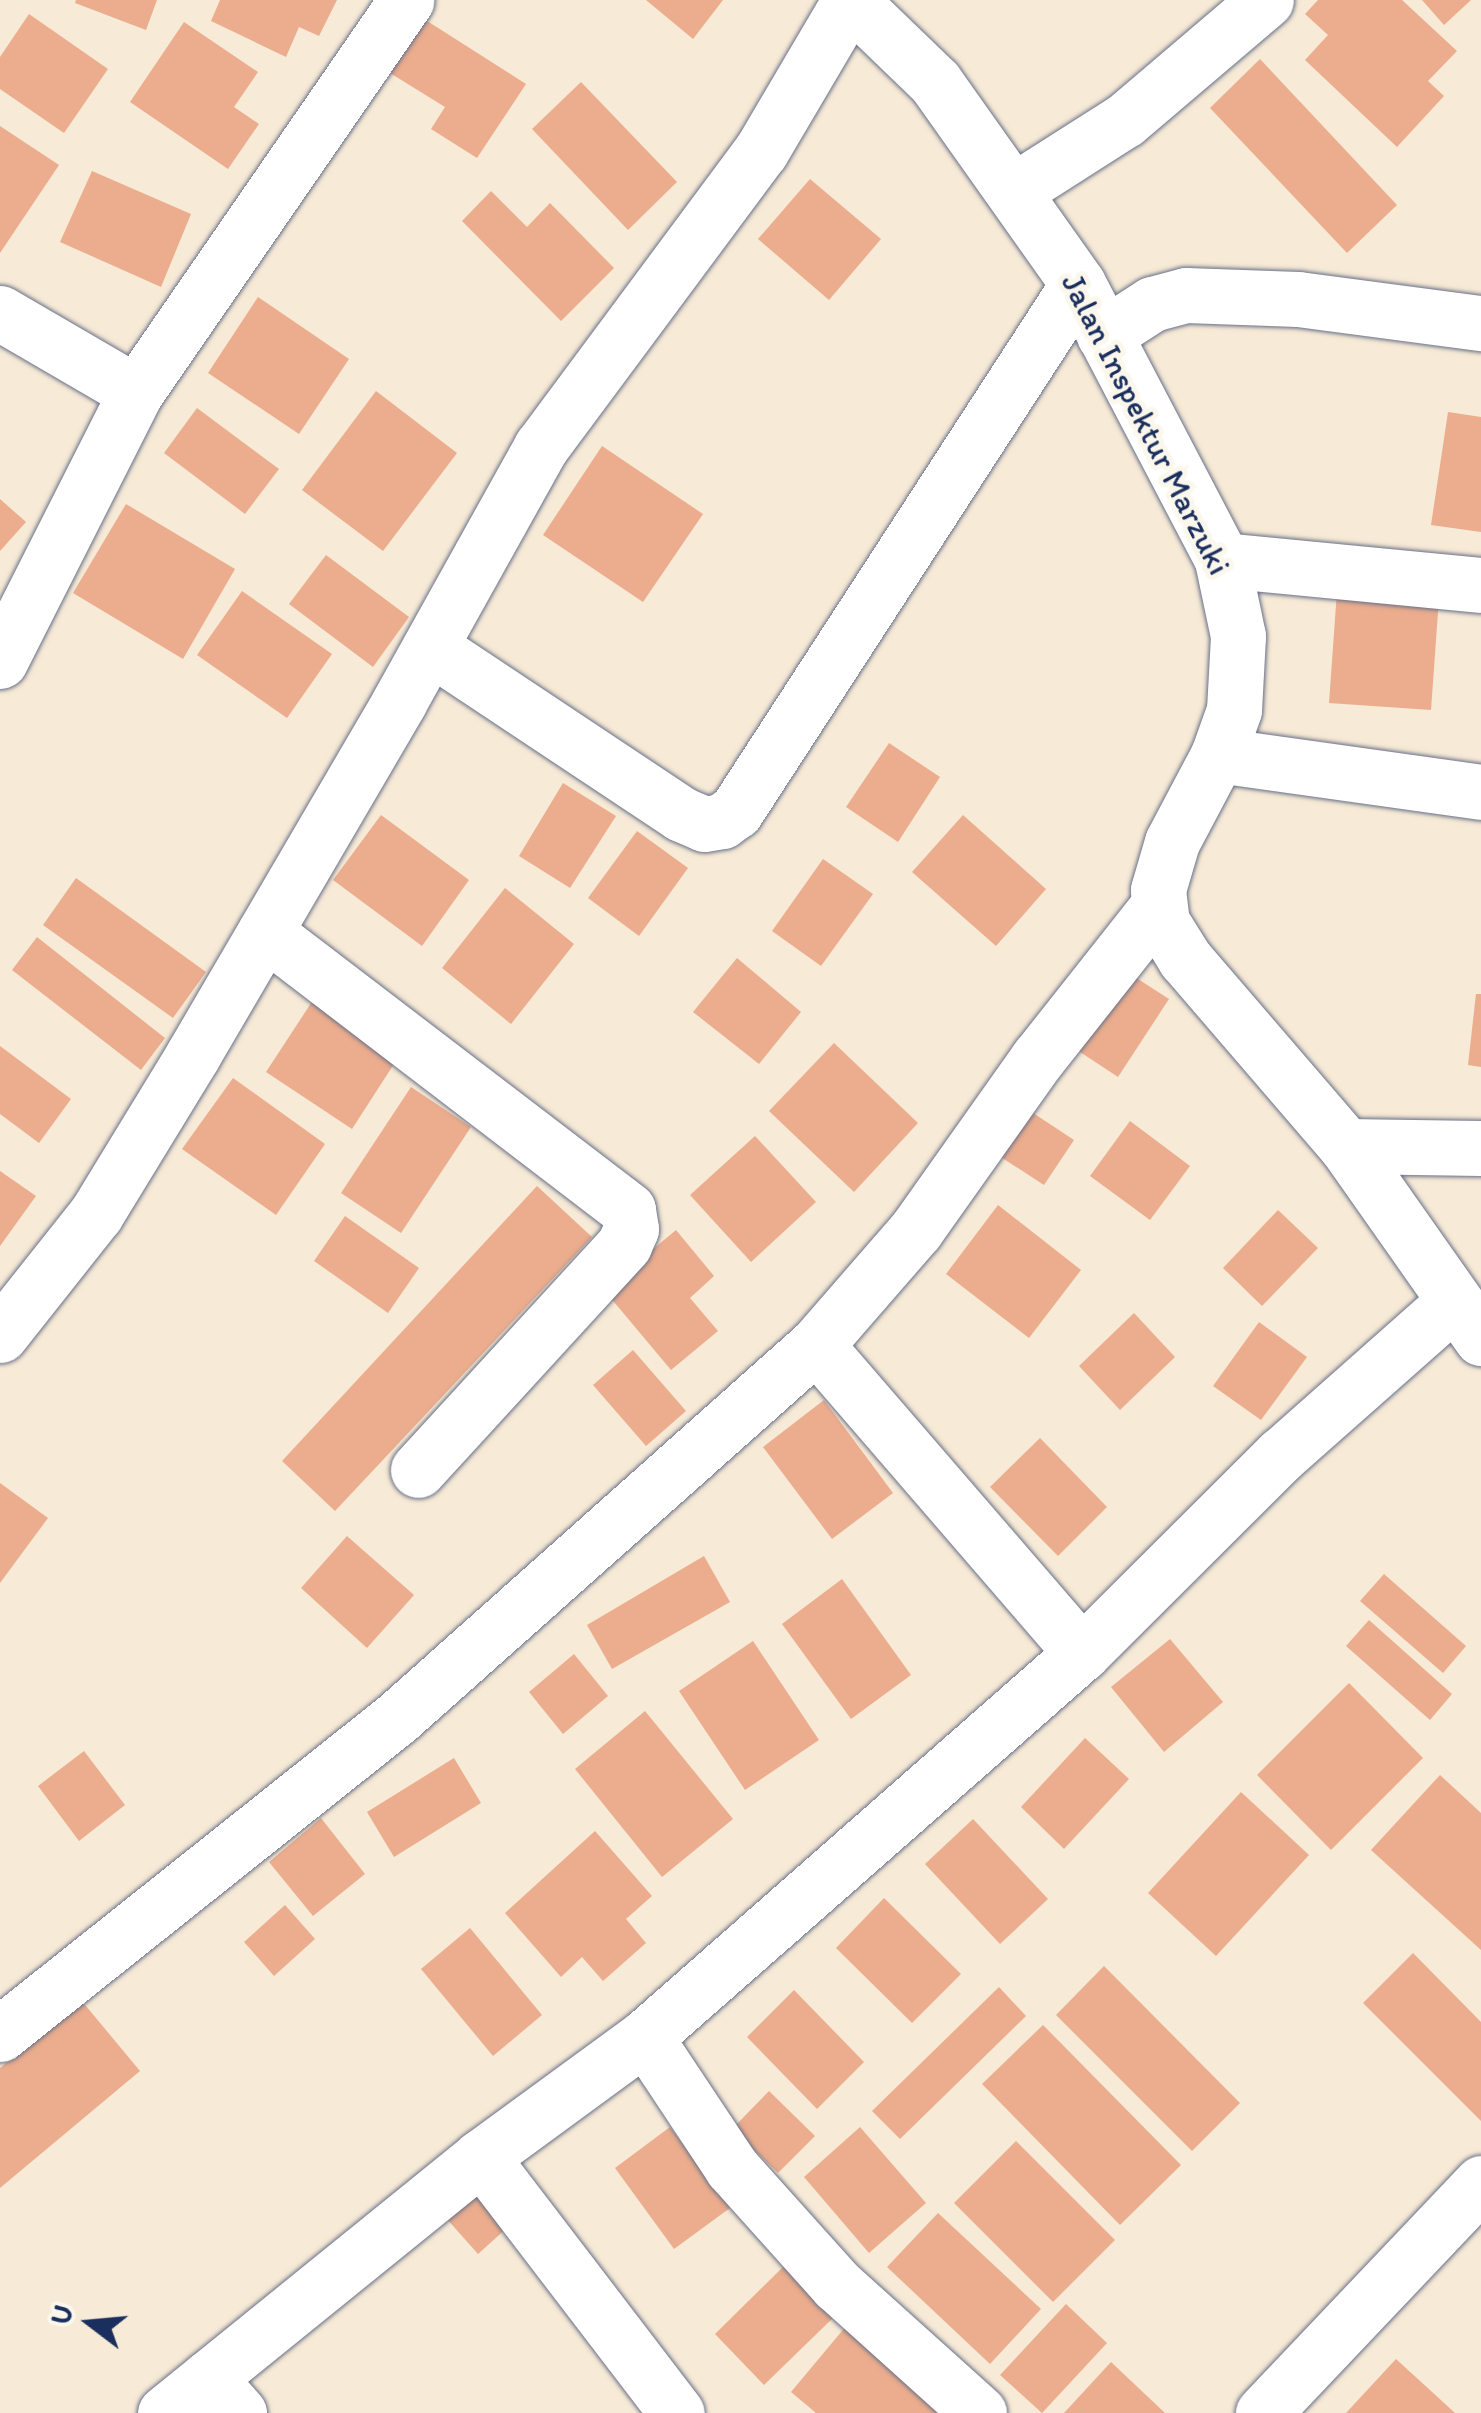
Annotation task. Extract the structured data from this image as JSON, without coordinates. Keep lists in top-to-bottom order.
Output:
{
  "streets": {
    "street": ["Jalan Inspektur Marzuki"]
  },
  "north": "left"
}
